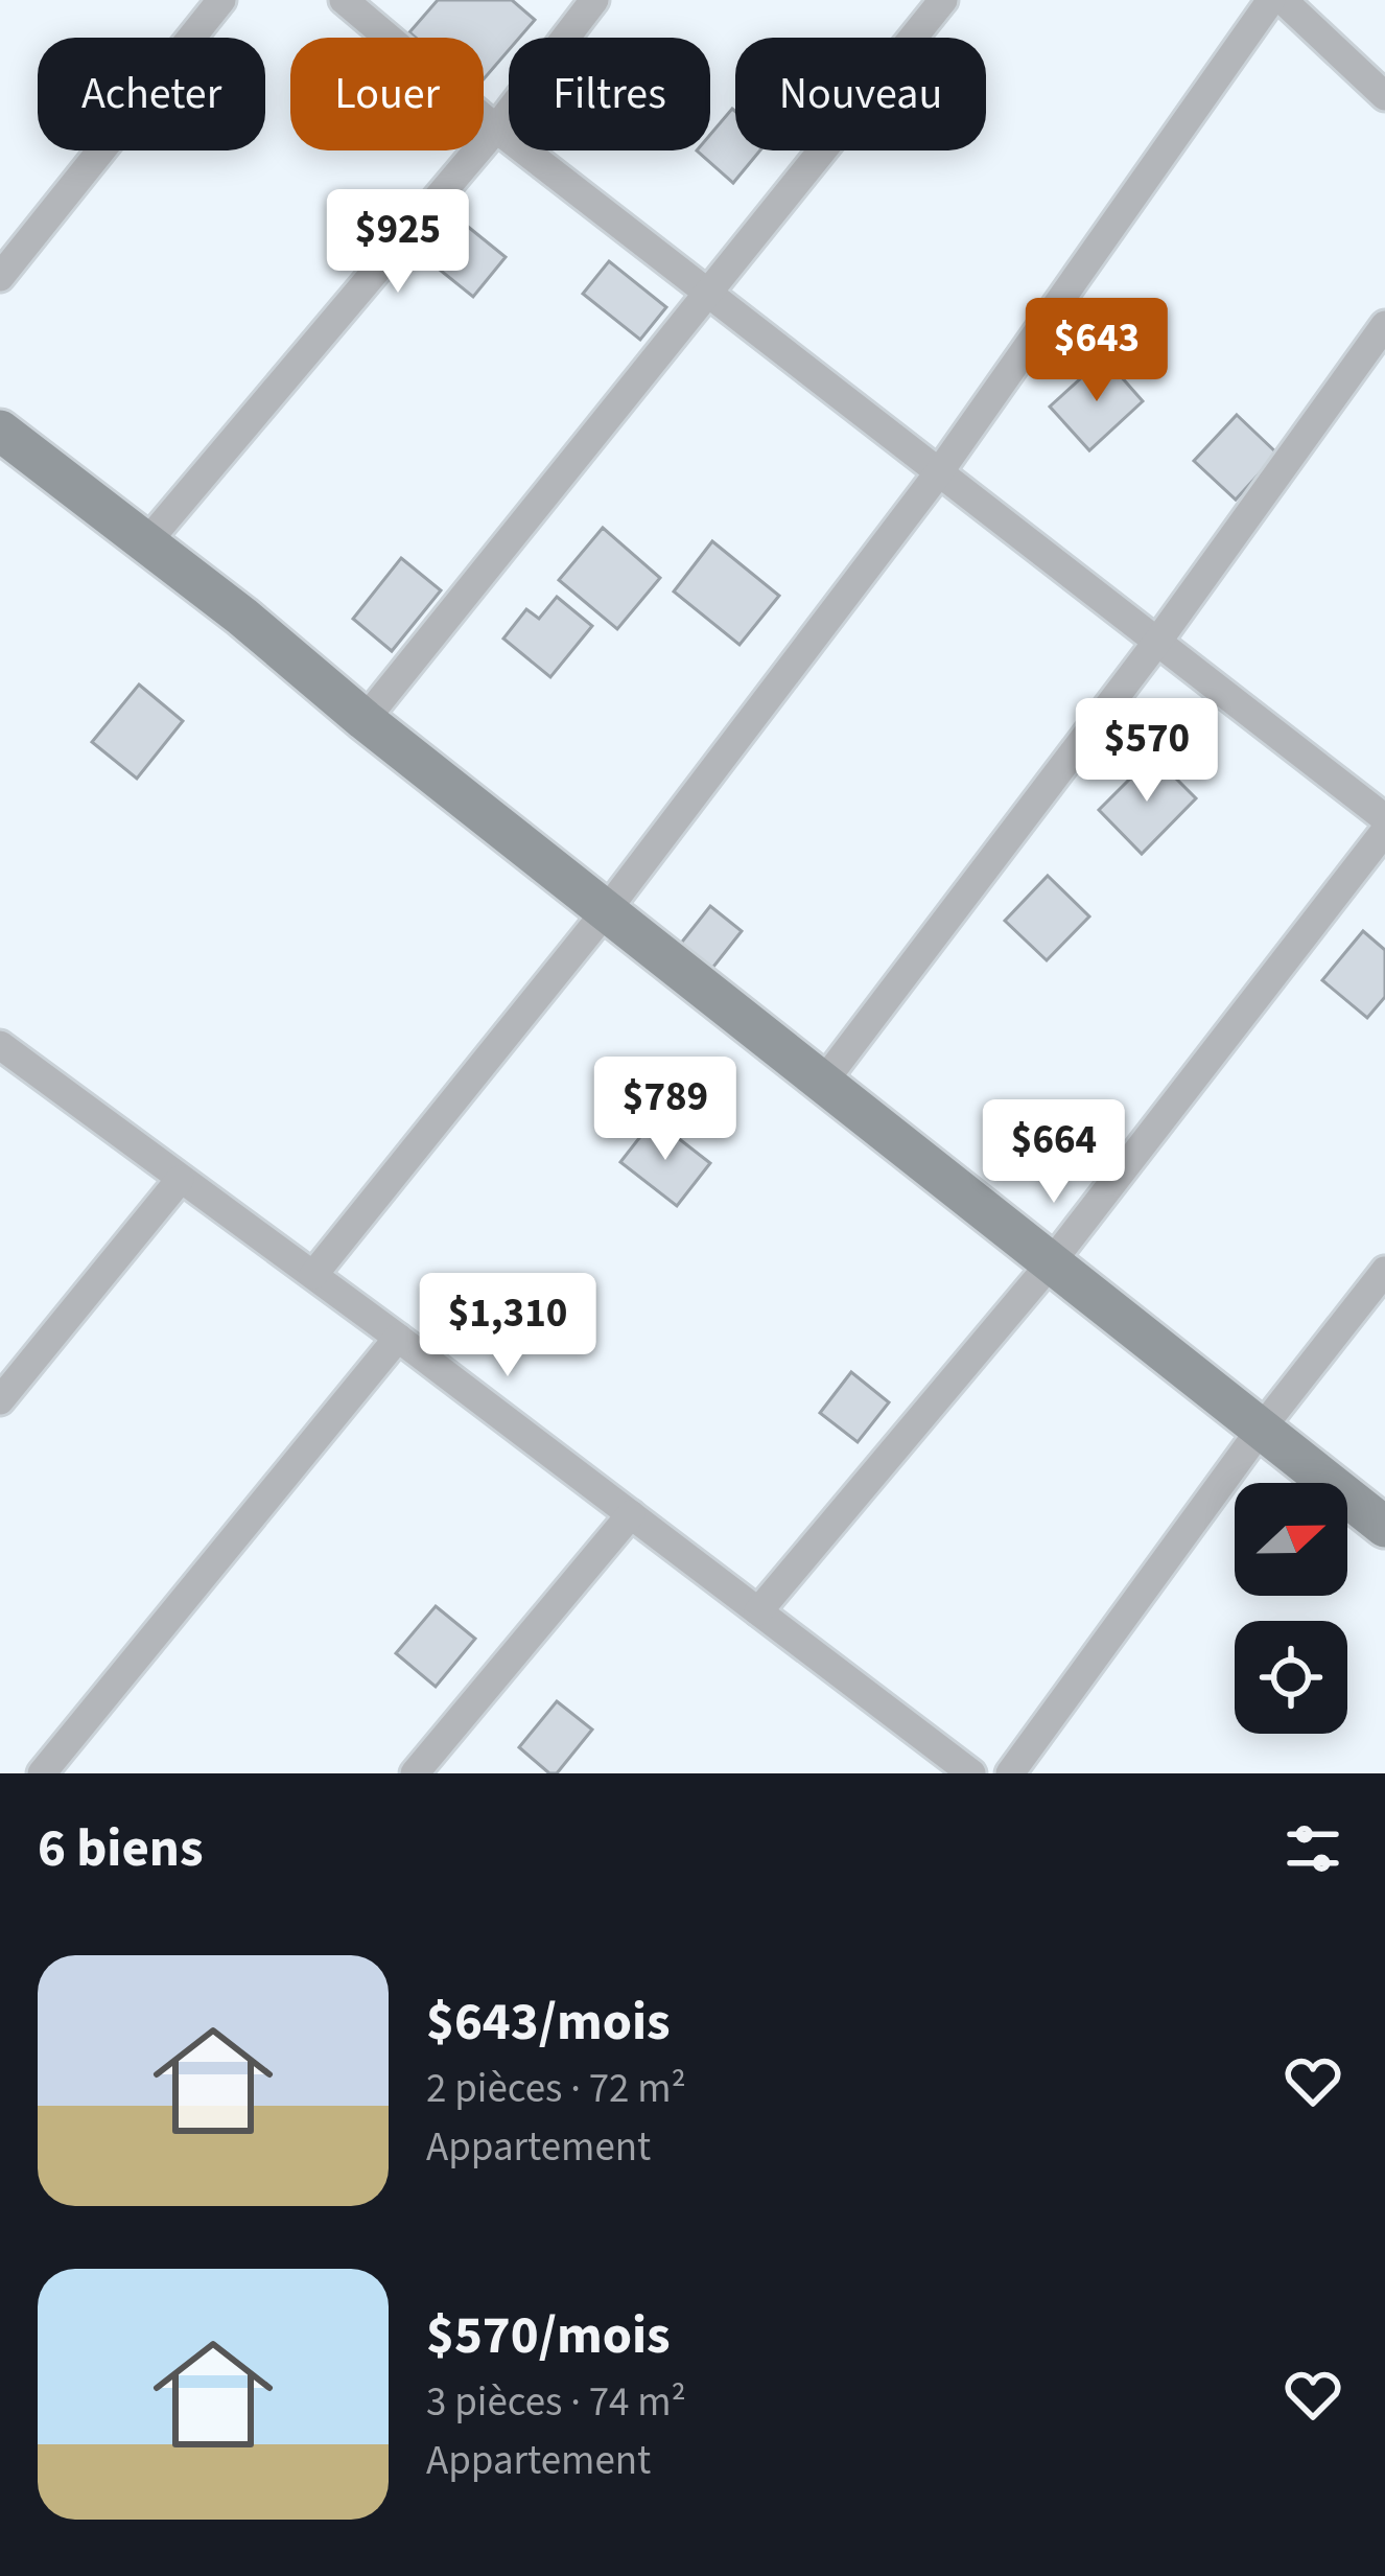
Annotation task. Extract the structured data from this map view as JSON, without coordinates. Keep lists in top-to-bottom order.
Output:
{
  "north": "right",
  "page": {
    "chip": [
      "Acheter",
      "Louer",
      "Filtres",
      "Nouveau"
    ],
    "price": [
      "$925",
      "$643",
      "$570",
      "$789",
      "$664",
      "$1,310"
    ],
    "heading": "6 biens",
    "list": [
      {
        "name": "$643/mois",
        "note": "2 pièces · 72 m² · Appartement"
      },
      {
        "name": "$570/mois",
        "note": "3 pièces · 74 m² · Appartement"
      }
    ]
  }
}
